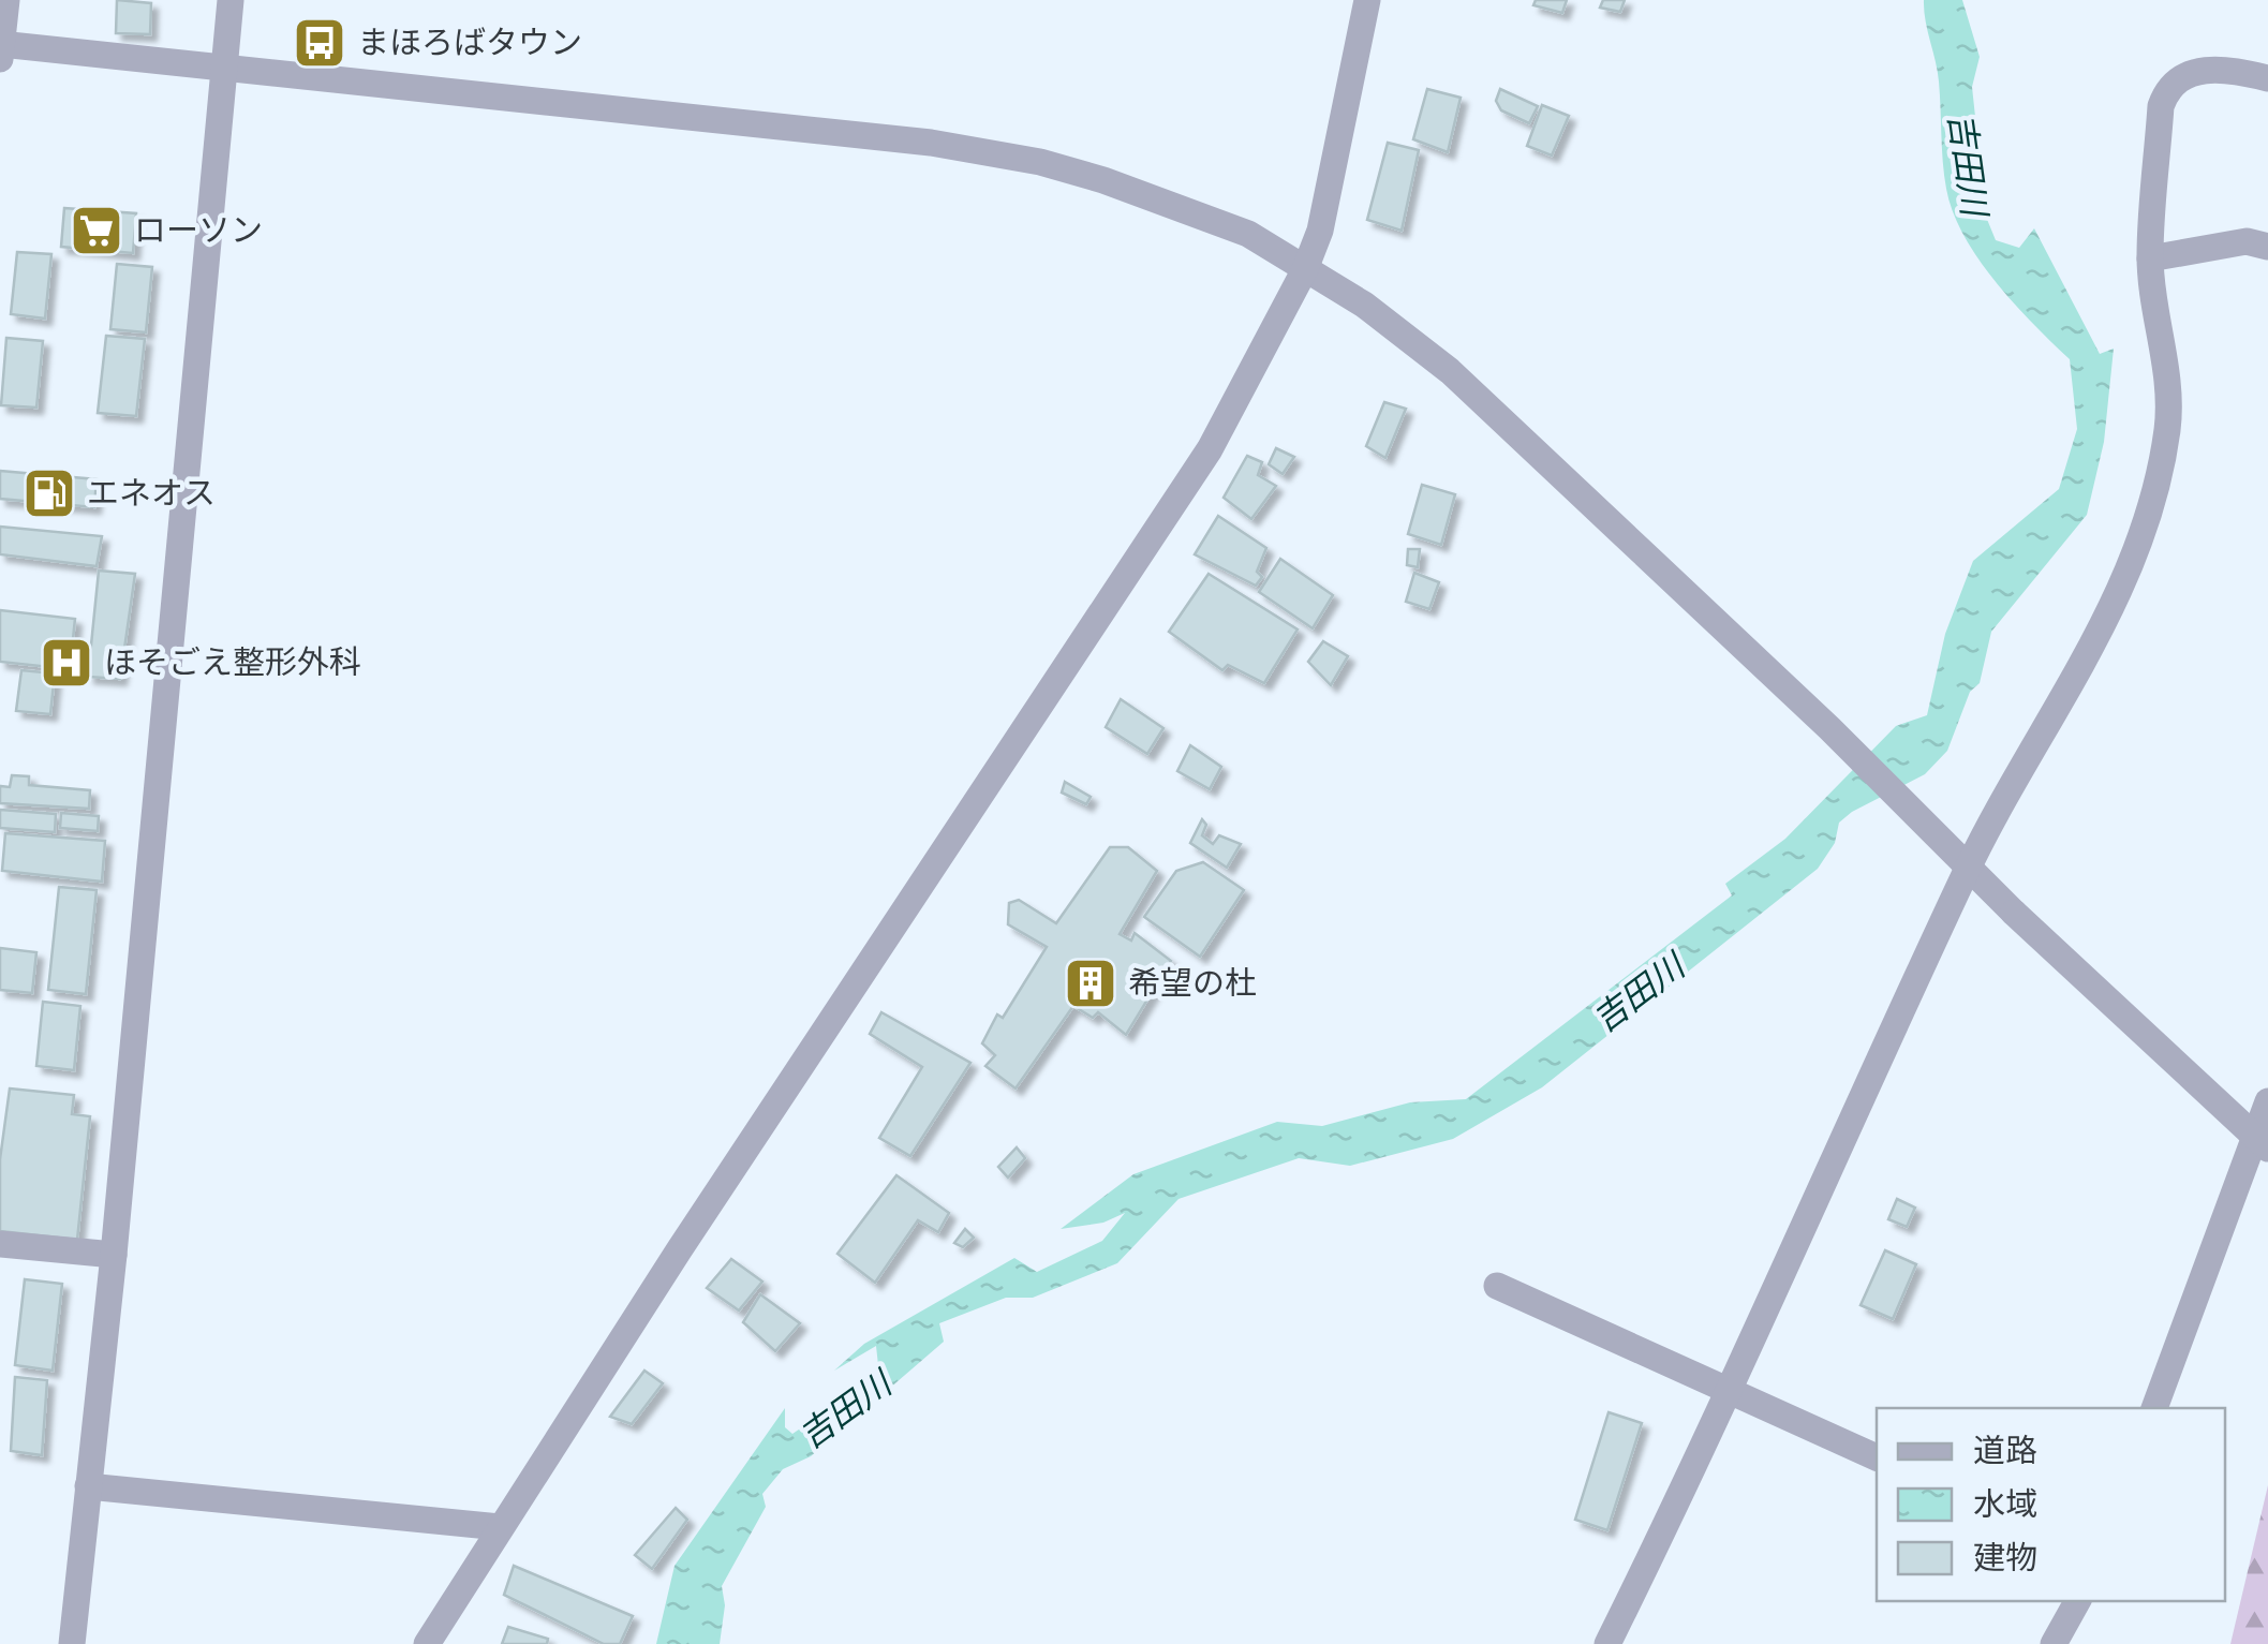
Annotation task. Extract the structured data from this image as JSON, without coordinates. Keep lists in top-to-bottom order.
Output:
{
  "water": ["吉田川"],
  "places": {
    "bus stop": ["まほろばタウン"],
    "supermarket": ["ローソン"],
    "fuel station": ["エネオス"],
    "hospital": ["ほそごえ整形外科"],
    "building": ["希望の杜"]
  },
  "legend": ["道路", "水域", "建物"]
}
